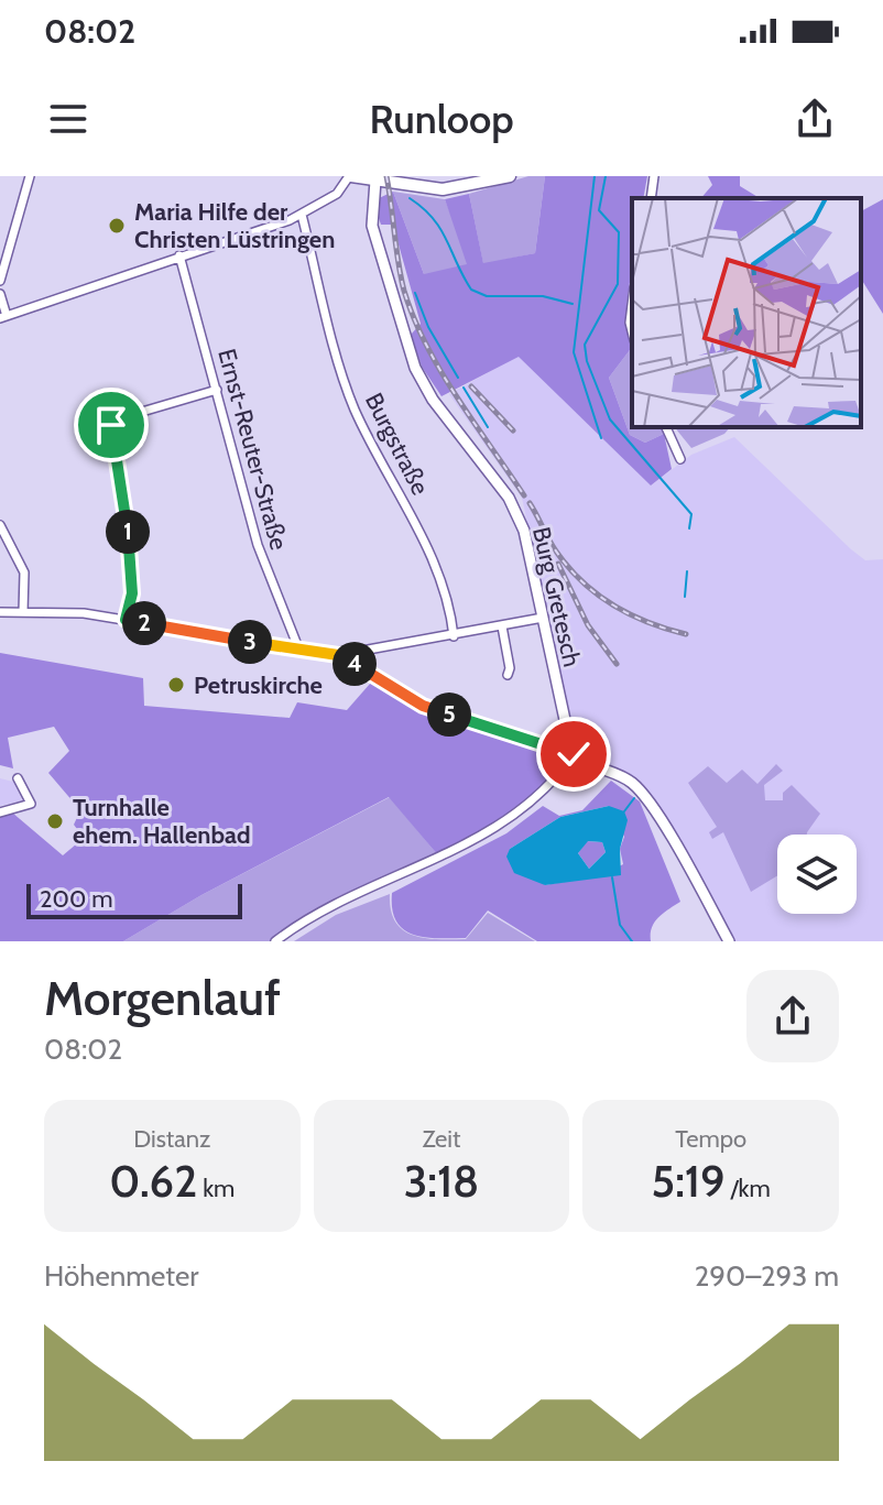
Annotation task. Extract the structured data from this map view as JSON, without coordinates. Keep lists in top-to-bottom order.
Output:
{
  "streets": {
    "street": ["Burgstraße", "Ernst-Reuter-Straße", "Burg Gretesch"]
  },
  "places": ["Maria Hilfe der Christen Lüstringen", "Petruskirche", "Turnhalle ehem. Hallenbad"],
  "scale_bar": "200 m",
  "page": {
    "status": "08:02",
    "header": "Runloop",
    "pins": [
      "1",
      "2",
      "3",
      "4",
      "5"
    ],
    "scale": "200 m",
    "heading": ["Morgenlauf", "08:02"],
    "stats": [
      ["Distanz", "0.62 km"],
      ["Zeit", "3:18"],
      ["Tempo", "5:19 /km"]
    ],
    "chart": ["Höhenmeter", "290–293 m"]
  }
}
